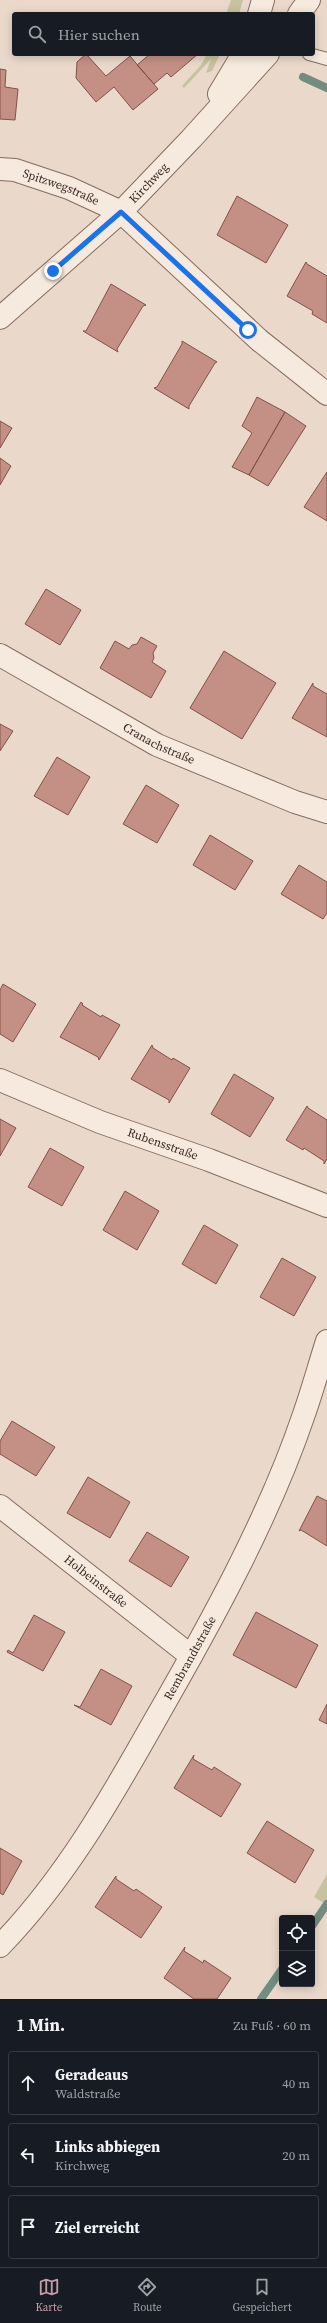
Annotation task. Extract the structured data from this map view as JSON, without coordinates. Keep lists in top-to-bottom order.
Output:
{
  "streets": {
    "street": [
      "Kirchweg",
      "Spitzwegstraße",
      "Cranachstraße",
      "Rubensstraße",
      "Holbeinstraße",
      "Rembrandtstraße"
    ]
  },
  "crossings": [
    ["Kirchweg", "Spitzwegstraße"],
    ["Holbeinstraße", "Rembrandtstraße"]
  ],
  "page": {
    "search": "Hier suchen",
    "heading": ["1 Min.", "Zu Fuß · 60 m"],
    "list": [
      ["Geradeaus", "Waldstraße", "40 m"],
      ["Links abbiegen", "Kirchweg", "20 m"],
      "Ziel erreicht"
    ],
    "nav": ["Karte", "Route", "Gespeichert"]
  }
}
